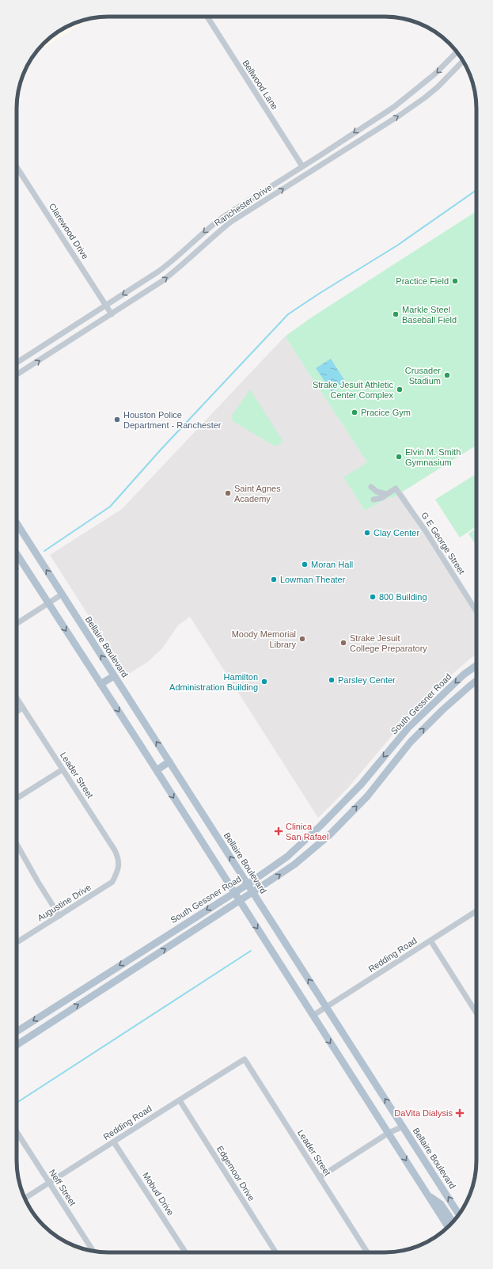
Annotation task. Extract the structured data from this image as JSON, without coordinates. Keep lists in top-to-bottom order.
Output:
{
  "streets": {
    "main road": ["Bellaire Boulevard", "South Gessner Road"],
    "street": [
      "Bellwood Lane",
      "Ranchester Drive",
      "Clarewood Drive",
      "G E George Street",
      "Leader Street",
      "Augustine Drive",
      "Redding Road",
      "Edgemoor Drive",
      "Neff Street",
      "Mobud Drive"
    ]
  },
  "crossings": [
    ["Bellwood Lane", "Ranchester Drive"],
    ["Ranchester Drive", "Clarewood Drive"],
    ["Bellaire Boulevard", "South Gessner Road"],
    ["Bellaire Boulevard", "Redding Road"],
    ["Leader Street", "Augustine Drive"],
    ["Leader Street", "Redding Road"],
    ["Redding Road", "Edgemoor Drive"],
    ["Redding Road", "Neff Street"],
    ["Redding Road", "Mobud Drive"]
  ],
  "places": {
    "other": [
      "Practice Field",
      "Markle Steel Baseball Field",
      "Crusader Stadium",
      "Strake Jesuit Athletic Center Complex",
      "Pracice Gym",
      "Houston Police Department - Ranchester",
      "Elvin M. Smith Gymnasium",
      "Saint Agnes Academy",
      "Clay Center",
      "Moran Hall",
      "Lowman Theater",
      "800 Building",
      "Moody Memorial Library",
      "Strake Jesuit College Preparatory",
      "Parsley Center",
      "Hamilton Administration Building"
    ],
    "health": ["Clinica San Rafael", "DaVita Dialysis"]
  }
}
